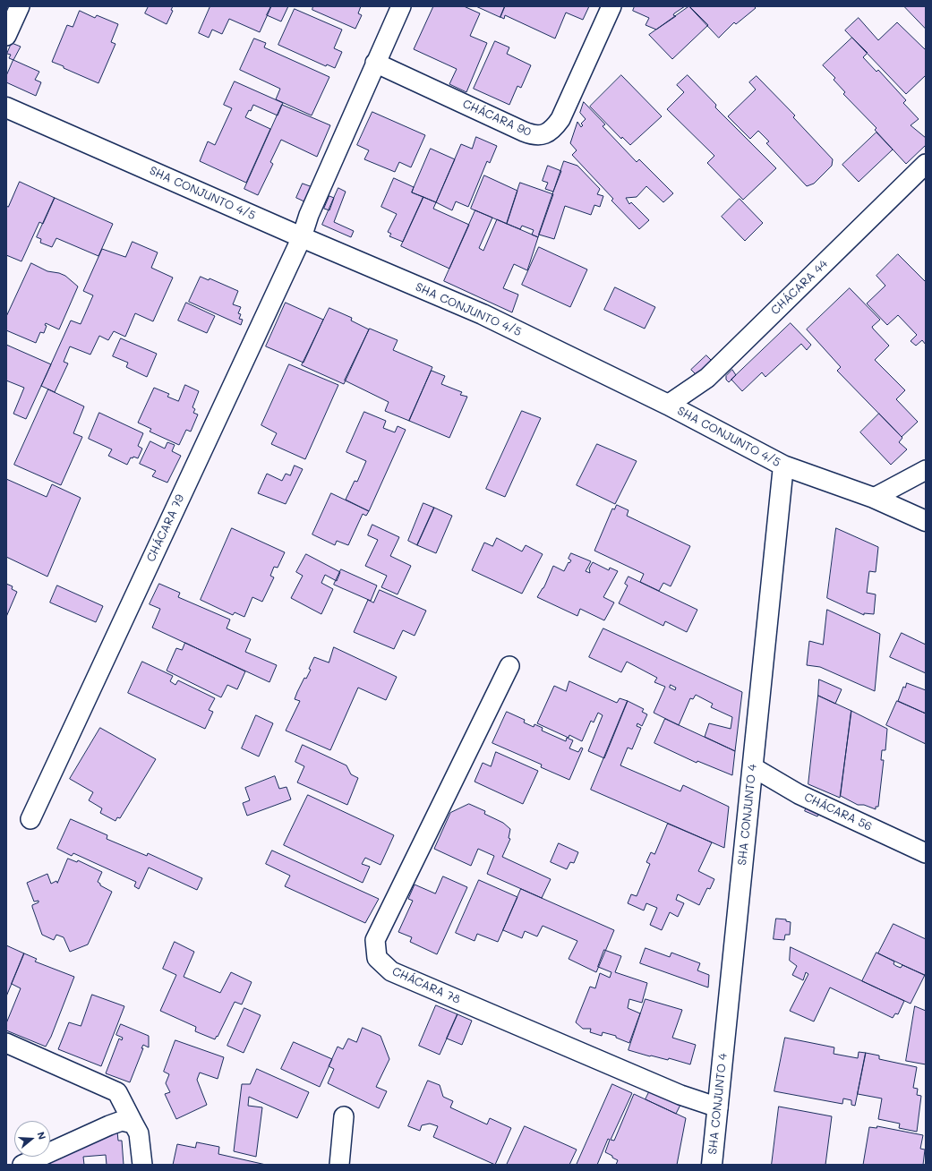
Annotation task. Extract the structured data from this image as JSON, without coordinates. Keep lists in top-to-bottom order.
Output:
{
  "streets": {
    "street": [
      "CHÁCARA 90",
      "SHA CONJUNTO 4/5",
      "CHÁCARA 44",
      "CHÁCARA 79",
      "CHÁCARA 56",
      "SHA CONJUNTO 4",
      "CHÁCARA 78"
    ]
  },
  "crossings": [
    ["SHA CONJUNTO 4/5", "CHÁCARA 44"],
    ["SHA CONJUNTO 4/5", "CHÁCARA 79"],
    ["SHA CONJUNTO 4/5", "SHA CONJUNTO 4"],
    ["CHÁCARA 56", "SHA CONJUNTO 4"],
    ["SHA CONJUNTO 4", "CHÁCARA 78"]
  ],
  "north": "right"
}
